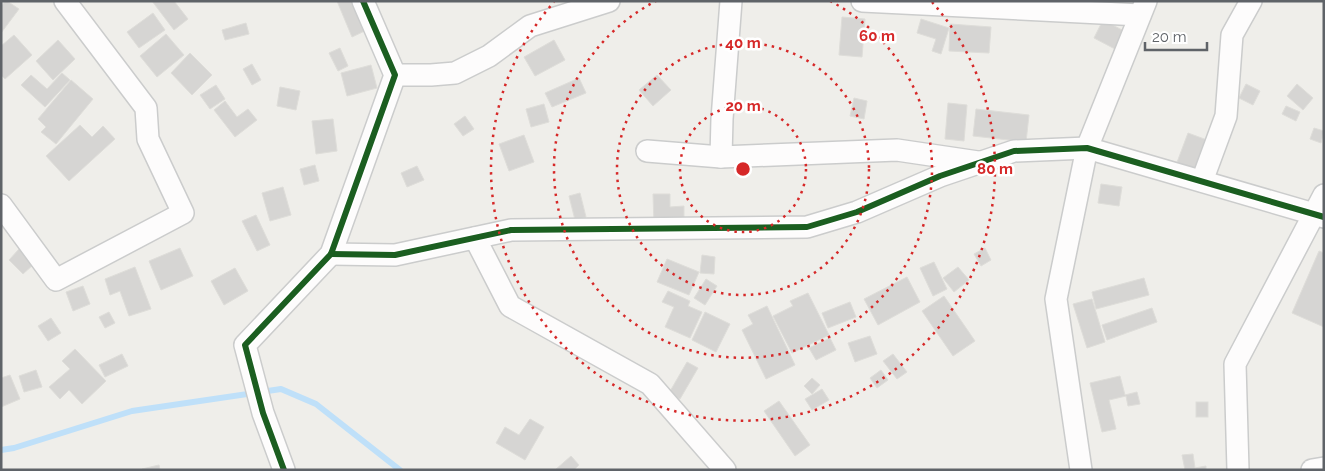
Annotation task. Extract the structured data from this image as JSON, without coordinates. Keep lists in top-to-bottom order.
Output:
{
  "scale_bar": "20 m",
  "rings": [
    "60 m",
    "40 m",
    "20 m",
    "80 m"
  ]
}
